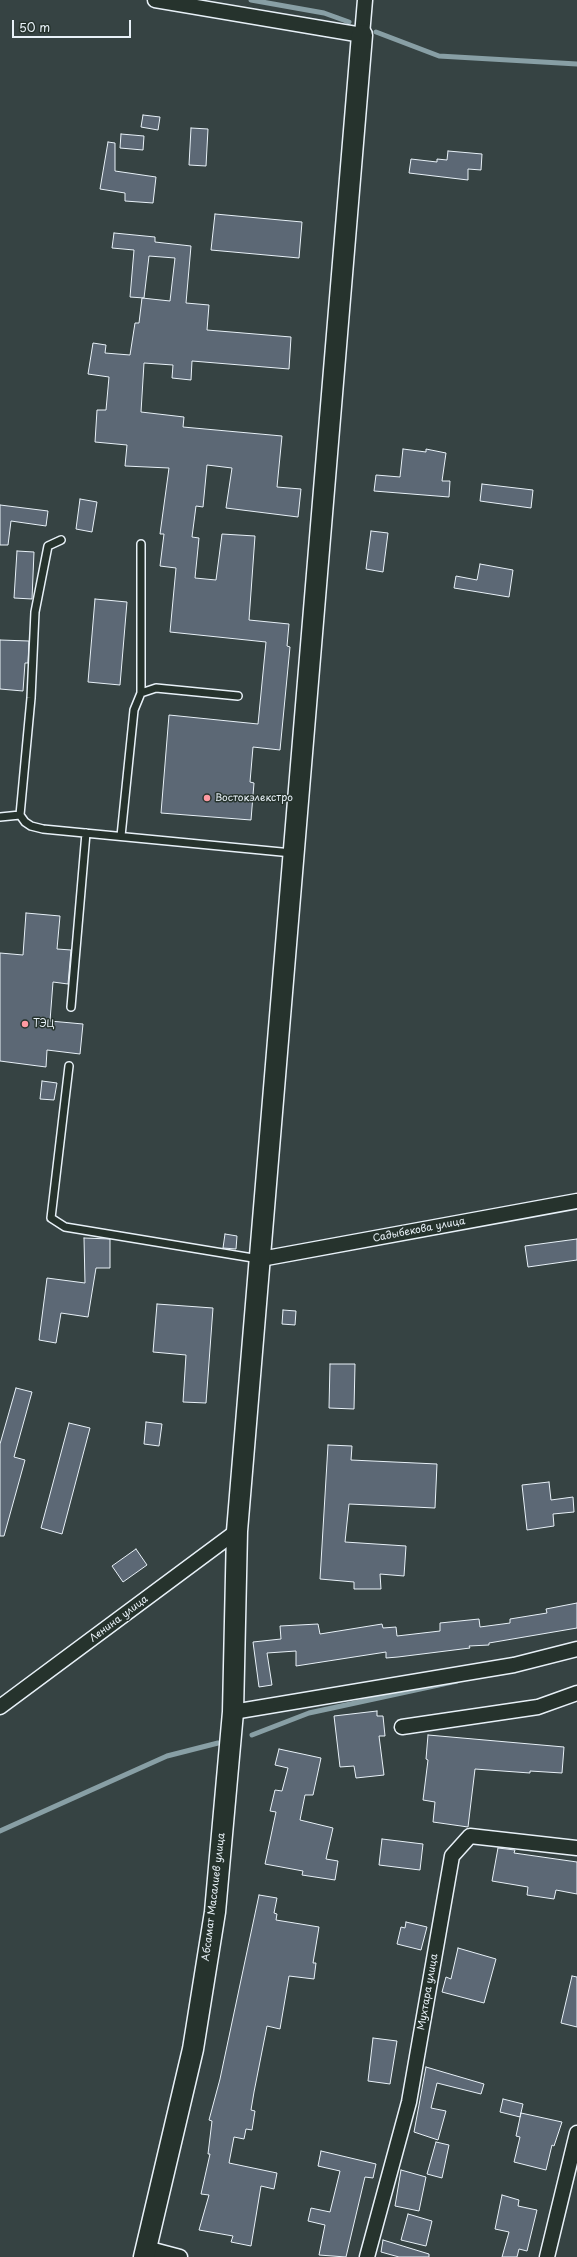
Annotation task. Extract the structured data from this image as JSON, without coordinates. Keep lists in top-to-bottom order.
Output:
{
  "streets": {
    "street": [
      "Садыбекова улица",
      "Ленина улица",
      "Абсамат Масалиев улица",
      "Мухтара улица"
    ]
  },
  "crossings": [
    ["Садыбекова улица", "Абсамат Масалиев улица"],
    ["Ленина улица", "Абсамат Масалиев улица"]
  ],
  "places": ["Востокэлекстро", "ТЭЦ"],
  "scale_bar": "50 m"
}
